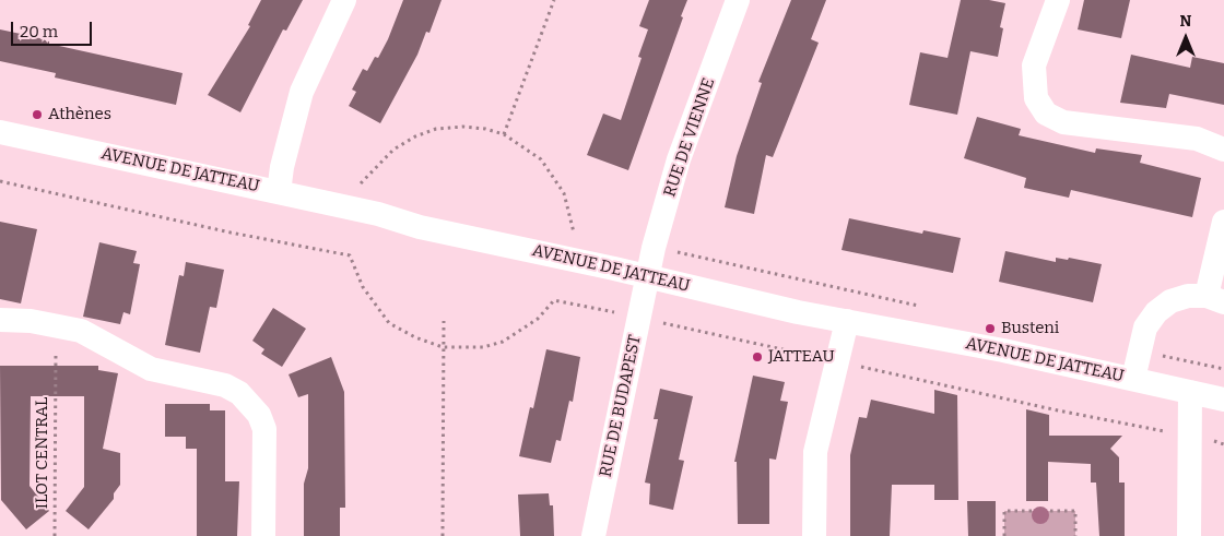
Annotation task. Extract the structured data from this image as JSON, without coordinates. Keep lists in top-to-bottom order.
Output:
{
  "streets": {
    "street": ["RUE DE VIENNE", "AVENUE DE JATTEAU", "RUE DE BUDAPEST"],
    "path": ["ILOT CENTRAL"]
  },
  "crossings": [
    ["RUE DE VIENNE", "AVENUE DE JATTEAU"],
    ["RUE DE VIENNE", "RUE DE BUDAPEST"],
    ["AVENUE DE JATTEAU", "RUE DE BUDAPEST"]
  ],
  "places": ["Athènes", "Busteni", "JATTEAU"],
  "scale_bar": "20 m",
  "north": "top"
}
